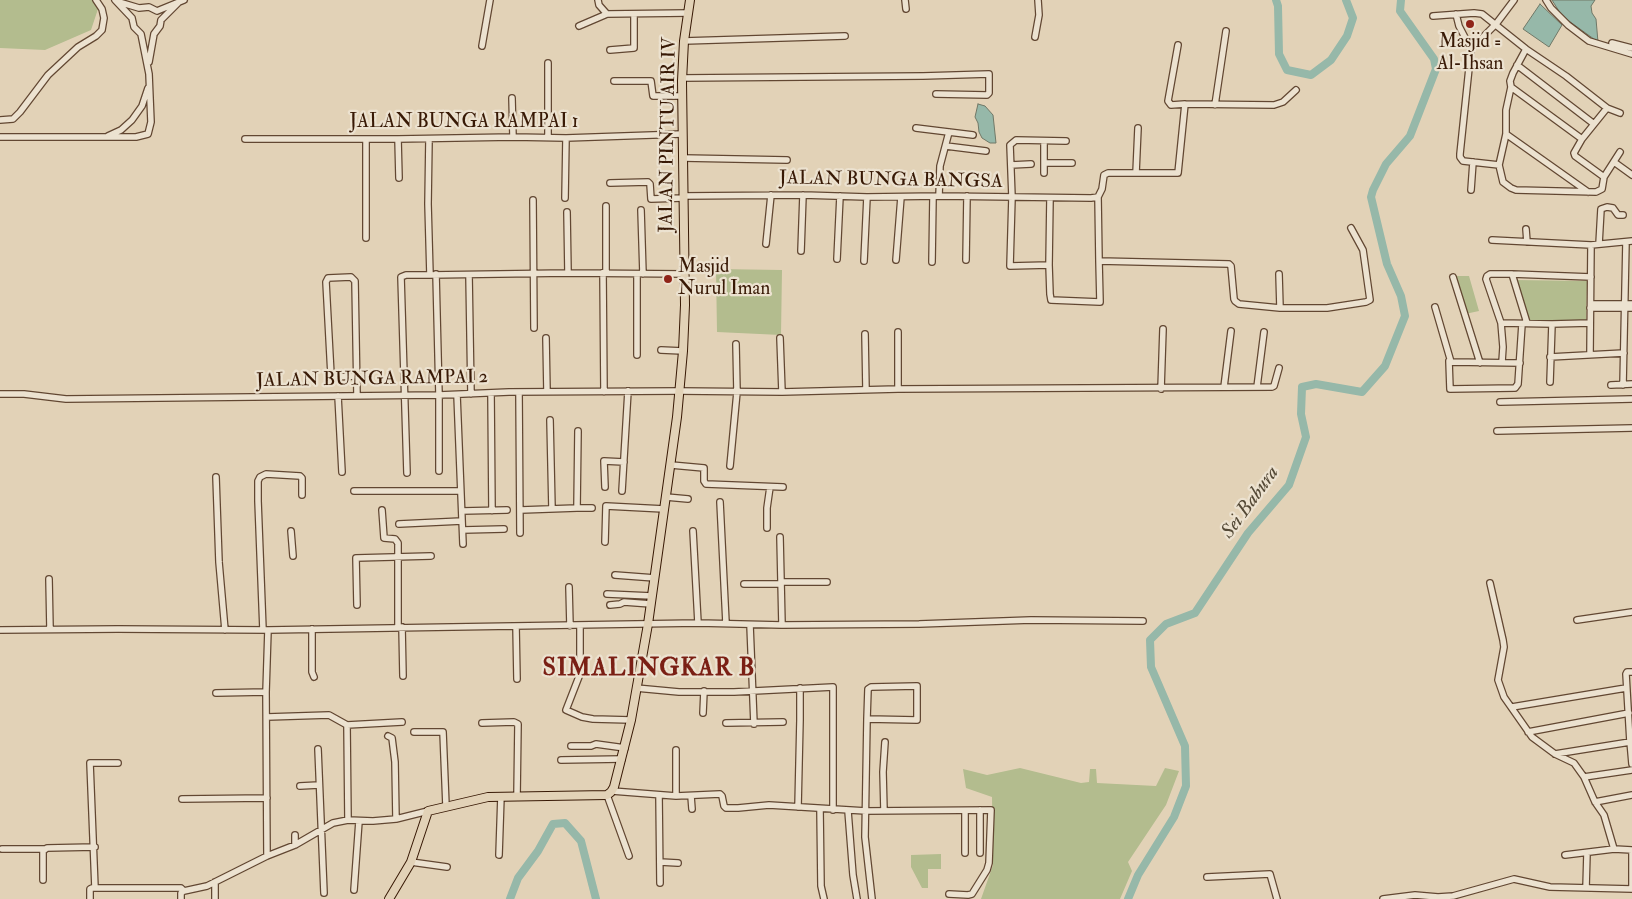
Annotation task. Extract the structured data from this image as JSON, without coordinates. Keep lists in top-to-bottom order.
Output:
{
  "streets": {
    "main road": ["JALAN PINTU AIR IV"],
    "street": ["JALAN BUNGA RAMPAI 1", "JALAN BUNGA BANGSA", "JALAN BUNGA RAMPAI 2"]
  },
  "crossings": [
    ["JALAN BUNGA RAMPAI 1", "JALAN PINTU AIR IV"],
    ["JALAN PINTU AIR IV", "JALAN BUNGA BANGSA"],
    ["JALAN PINTU AIR IV", "JALAN BUNGA RAMPAI 2"]
  ],
  "districts": ["SIMALINGKAR B"],
  "water": ["Sei Babura"],
  "places": ["Masjid = Al-Ihsan", "Masjid Nurul Iman"]
}
